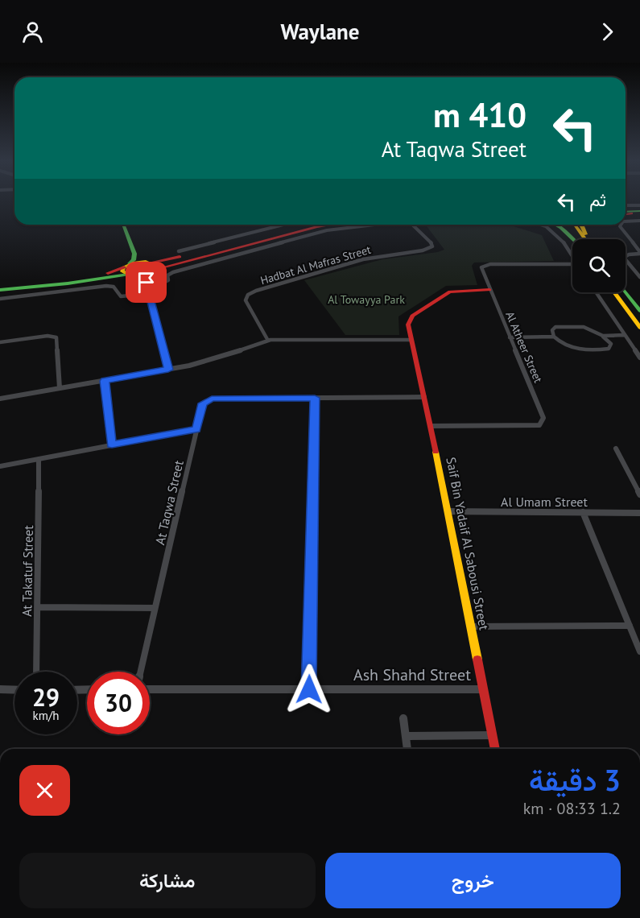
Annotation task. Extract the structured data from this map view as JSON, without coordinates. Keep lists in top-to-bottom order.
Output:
{
  "streets": {
    "main road": ["Saif Bin Yadaif Al Sabousi Street"],
    "street": [
      "Hadbat Al Mafras Street",
      "Al Atheer Street",
      "Al Umam Street",
      "At Taqwa Street",
      "At Takatuf Street",
      "Ash Shahd Street"
    ]
  },
  "crossings": [
    ["Al Atheer Street", "Saif Bin Yadaif Al Sabousi Street"],
    ["Al Umam Street", "Saif Bin Yadaif Al Sabousi Street"],
    ["At Taqwa Street", "Saif Bin Yadaif Al Sabousi Street"],
    ["Saif Bin Yadaif Al Sabousi Street", "Ash Shahd Street"]
  ],
  "parks": ["Al Towayya Park"],
  "page": {
    "header": "Waylane",
    "turn": ["410 m", "At Taqwa Street"],
    "then": "ثم",
    "speed": "29 km/h",
    "limit": "30",
    "heading": ["3 دقيقة", "1.2 km · 08:33"],
    "buttons": ["خروج", "مشاركة"]
  }
}
